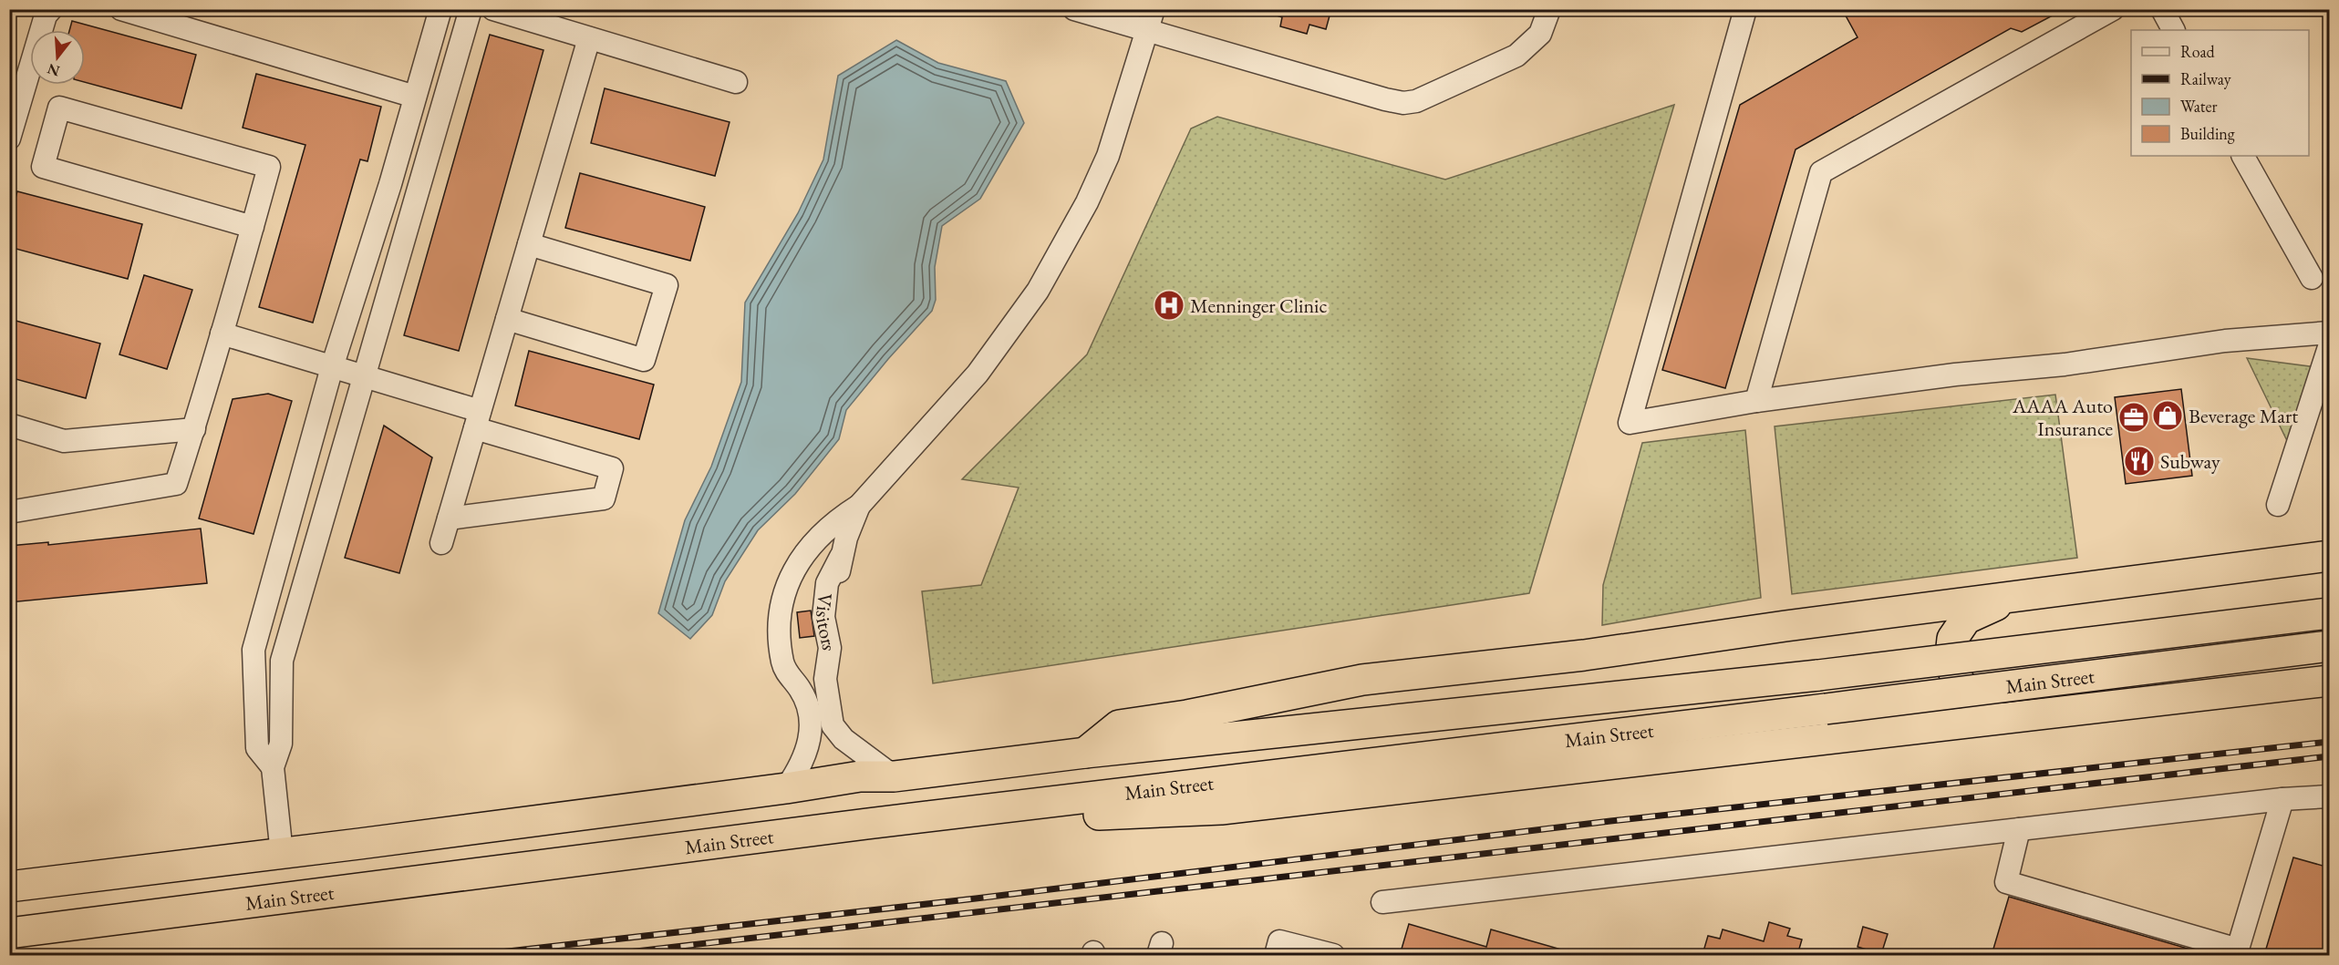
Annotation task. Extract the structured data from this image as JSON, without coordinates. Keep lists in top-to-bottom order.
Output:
{
  "streets": {
    "highway": ["Main Street"]
  },
  "places": {
    "hospital": ["Menninger Clinic"],
    "shop": ["Beverage Mart"],
    "office": ["AAAA Auto Insurance"],
    "restaurant": ["Subway"]
  },
  "legend": [
    "Road",
    "Railway",
    "Water",
    "Building"
  ],
  "north": "bottom"
}
